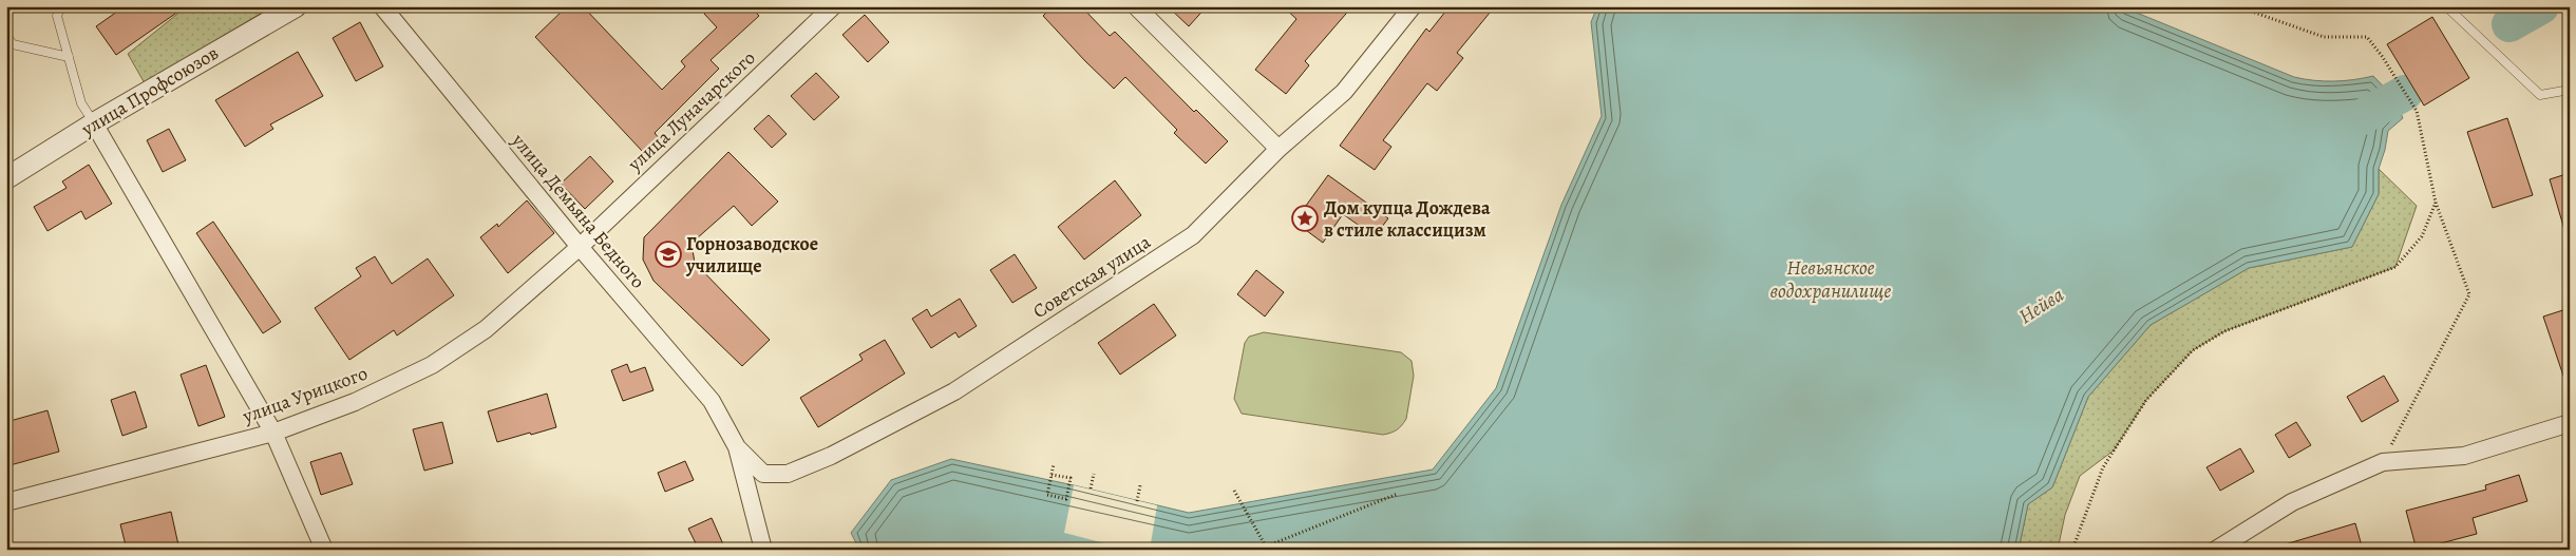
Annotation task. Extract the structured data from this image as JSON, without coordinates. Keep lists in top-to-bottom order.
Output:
{
  "streets": {
    "street": [
      "улица Профсоюзов",
      "улица Луначарского",
      "улица Демьяна Бедного",
      "Советская улица",
      "улица Урицкого"
    ]
  },
  "crossings": [
    ["улица Луначарского", "улица Демьяна Бедного"],
    ["улица Луначарского", "улица Урицкого"],
    ["улица Демьяна Бедного", "Советская улица"],
    ["улица Демьяна Бедного", "улица Урицкого"]
  ],
  "water": ["Невьянское водохранилище", "Нейва"],
  "places": {
    "place": ["Дом купца Дождева в стиле классицизм"],
    "school or university": ["Горнозаводское училище"]
  }
}
